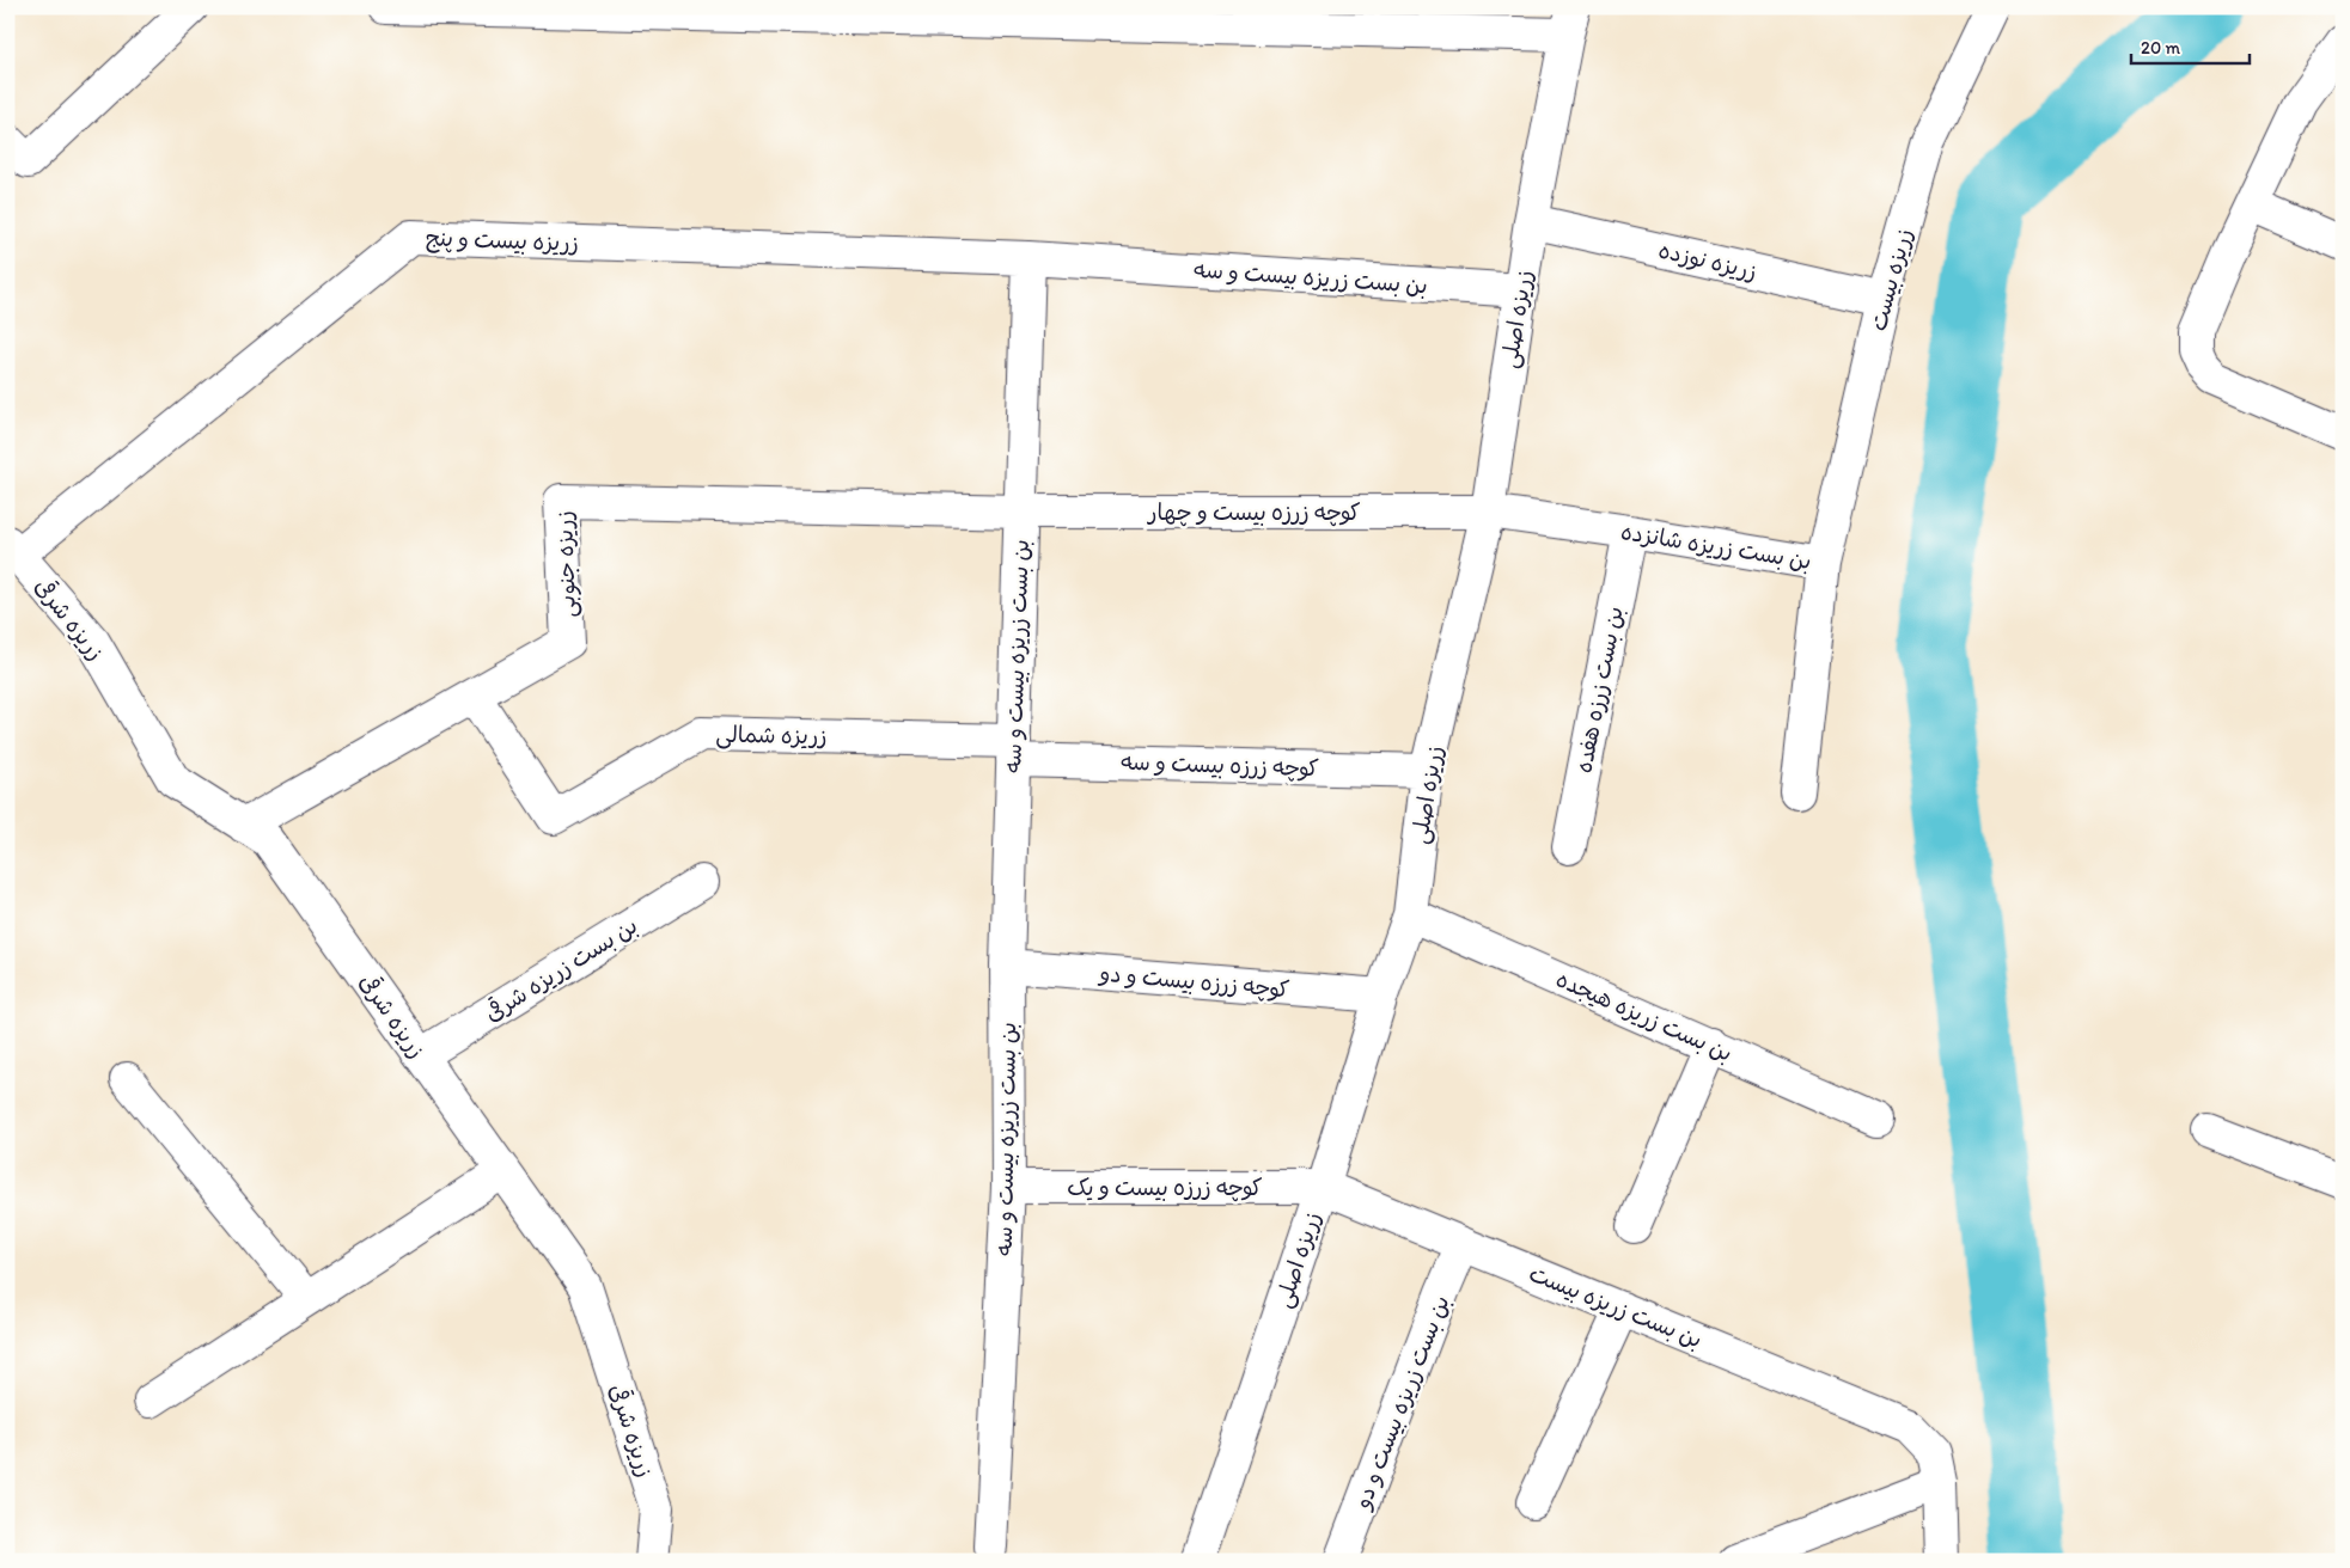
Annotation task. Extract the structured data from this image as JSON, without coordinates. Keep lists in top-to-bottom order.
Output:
{
  "streets": {
    "street": [
      "زریزه بیست و پنج",
      "زریزه نوزده",
      "بن بست زریزه بیست و سه",
      "زریزه بیست",
      "زریزه اصلی",
      "کوچه زرزه بیست و چهار",
      "بن بست زریزه شانزده",
      "زریزه جنوبی",
      "زریزه شرقی",
      "بن بست زرزه هفده",
      "زریزه شمالی",
      "کوچه زرزه بیست و سه",
      "بن بست زریزه شرقی",
      "کوچه زرزه بیست و دو",
      "بن بست زریزه هیجده",
      "کوچه زرزه بیست و یک",
      "بن بست زریزه بیست",
      "بن بست زریزه بیست و دو"
    ]
  },
  "crossings": [
    ["زریزه بیست و پنج", "بن بست زریزه بیست و سه"],
    ["زریزه بیست و پنج", "زریزه شرقی"],
    ["زریزه نوزده", "زریزه بیست"],
    ["زریزه نوزده", "زریزه اصلی"],
    ["بن بست زریزه بیست و سه", "زریزه اصلی"],
    ["بن بست زریزه بیست و سه", "کوچه زرزه بیست و چهار"],
    ["بن بست زریزه بیست و سه", "زریزه جنوبی"],
    ["بن بست زریزه بیست و سه", "زریزه شمالی"],
    ["بن بست زریزه بیست و سه", "کوچه زرزه بیست و سه"],
    ["بن بست زریزه بیست و سه", "کوچه زرزه بیست و دو"],
    ["بن بست زریزه بیست و سه", "کوچه زرزه بیست و یک"],
    ["زریزه بیست", "بن بست زریزه شانزده"],
    ["زریزه اصلی", "کوچه زرزه بیست و چهار"],
    ["زریزه اصلی", "بن بست زریزه شانزده"],
    ["زریزه اصلی", "کوچه زرزه بیست و سه"],
    ["زریزه اصلی", "کوچه زرزه بیست و دو"],
    ["زریزه اصلی", "بن بست زریزه هیجده"],
    ["زریزه اصلی", "کوچه زرزه بیست و یک"],
    ["زریزه اصلی", "بن بست زریزه بیست"],
    ["کوچه زرزه بیست و چهار", "بن بست زریزه شانزده"],
    ["کوچه زرزه بیست و چهار", "زریزه جنوبی"],
    ["بن بست زریزه شانزده", "بن بست زرزه هفده"],
    ["زریزه جنوبی", "زریزه شرقی"],
    ["زریزه جنوبی", "زریزه شمالی"],
    ["زریزه شرقی", "بن بست زریزه شرقی"],
    ["زریزه شمالی", "کوچه زرزه بیست و سه"],
    ["کوچه زرزه بیست و یک", "بن بست زریزه بیست"],
    ["بن بست زریزه بیست", "بن بست زریزه بیست و دو"]
  ],
  "scale_bar": "20 m"
}
